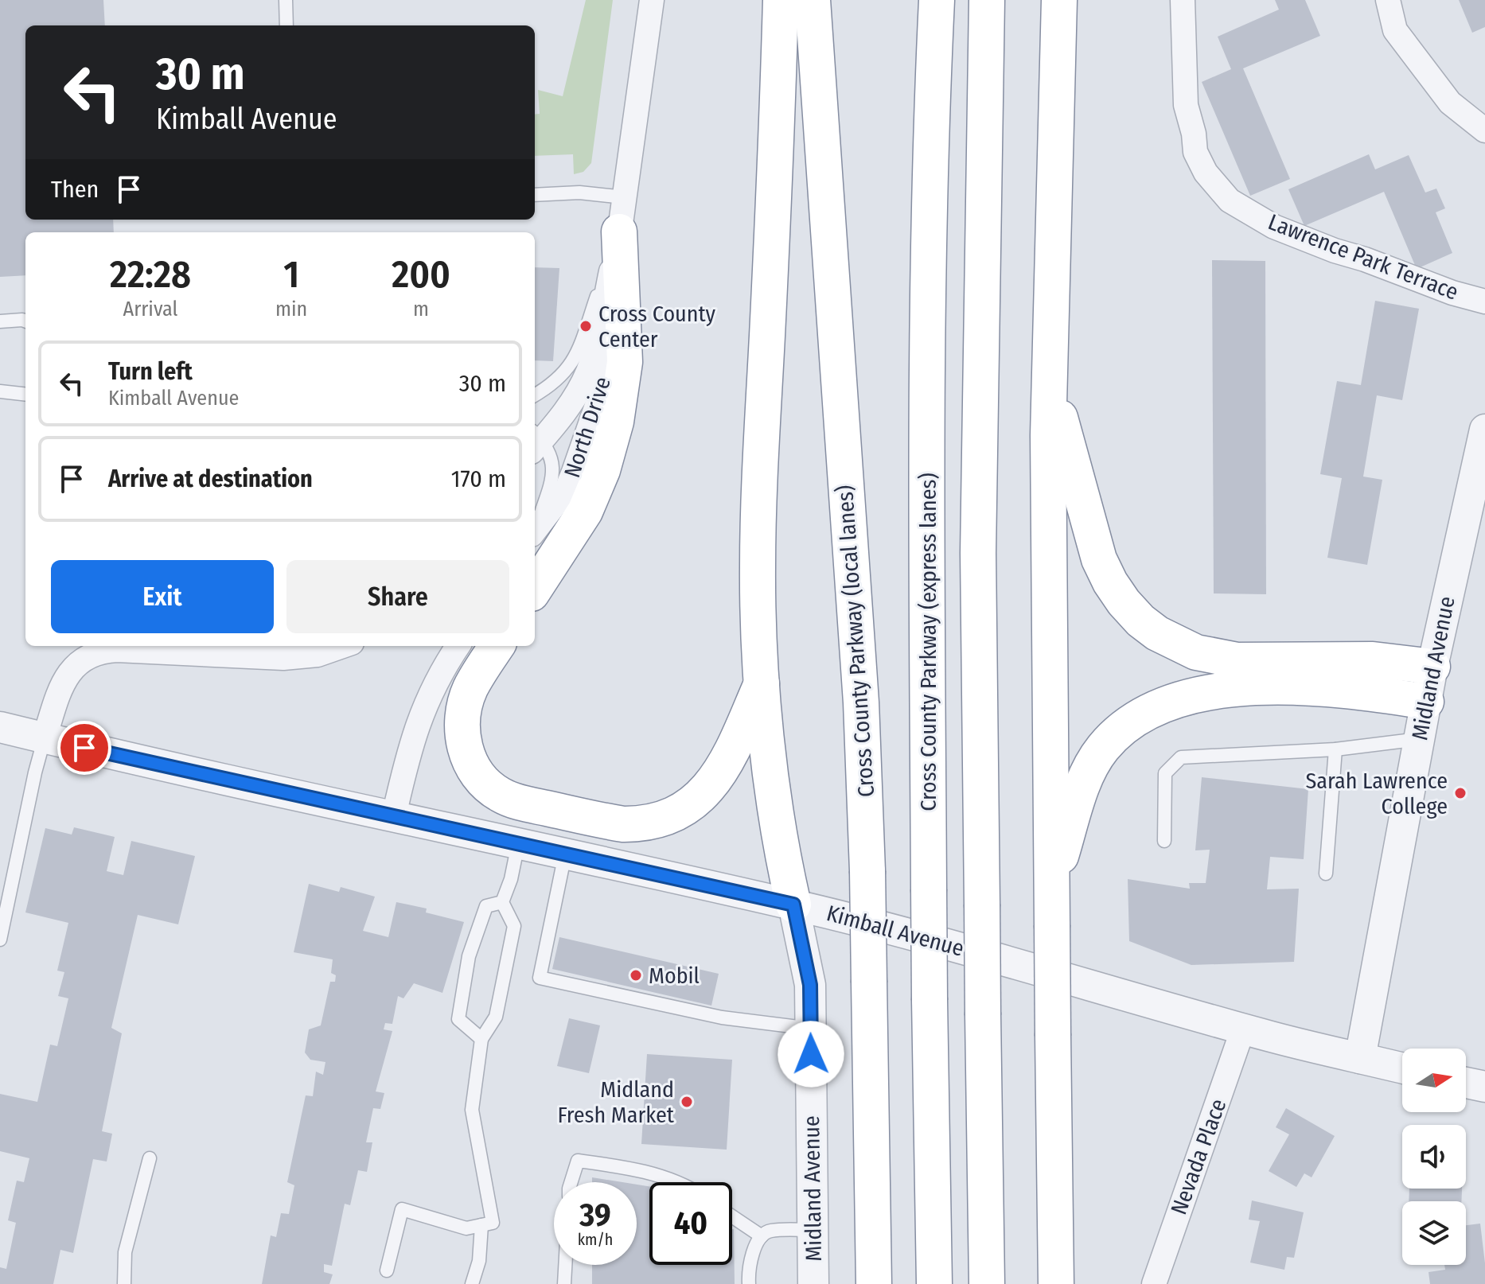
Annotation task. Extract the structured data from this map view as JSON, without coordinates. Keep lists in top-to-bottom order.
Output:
{
  "streets": {
    "highway": ["Cross County Parkway (local lanes)", "Cross County Parkway (express lanes)"],
    "street": [
      "Lawrence Park Terrace",
      "North Drive",
      "Midland Avenue",
      "Kimball Avenue",
      "Nevada Place"
    ]
  },
  "crossings": [
    ["Midland Avenue", "Kimball Avenue"],
    ["Kimball Avenue", "Nevada Place"]
  ],
  "places": [
    "Cross County Center",
    "Sarah Lawrence College",
    "Mobil",
    "Midland Fresh Market"
  ],
  "north": "right",
  "page": {
    "turn": ["30 m", "Kimball Avenue"],
    "then": "Then",
    "eta": [
      "22:28",
      "Arrival",
      "1",
      "min",
      "200",
      "m"
    ],
    "list": [
      {
        "name": "Turn left",
        "note": "Kimball Avenue",
        "value": "30 m"
      },
      {
        "name": "Arrive at destination",
        "value": "170 m"
      }
    ],
    "buttons": ["Exit", "Share"],
    "speed": "39 km/h",
    "limit": "40"
  }
}
